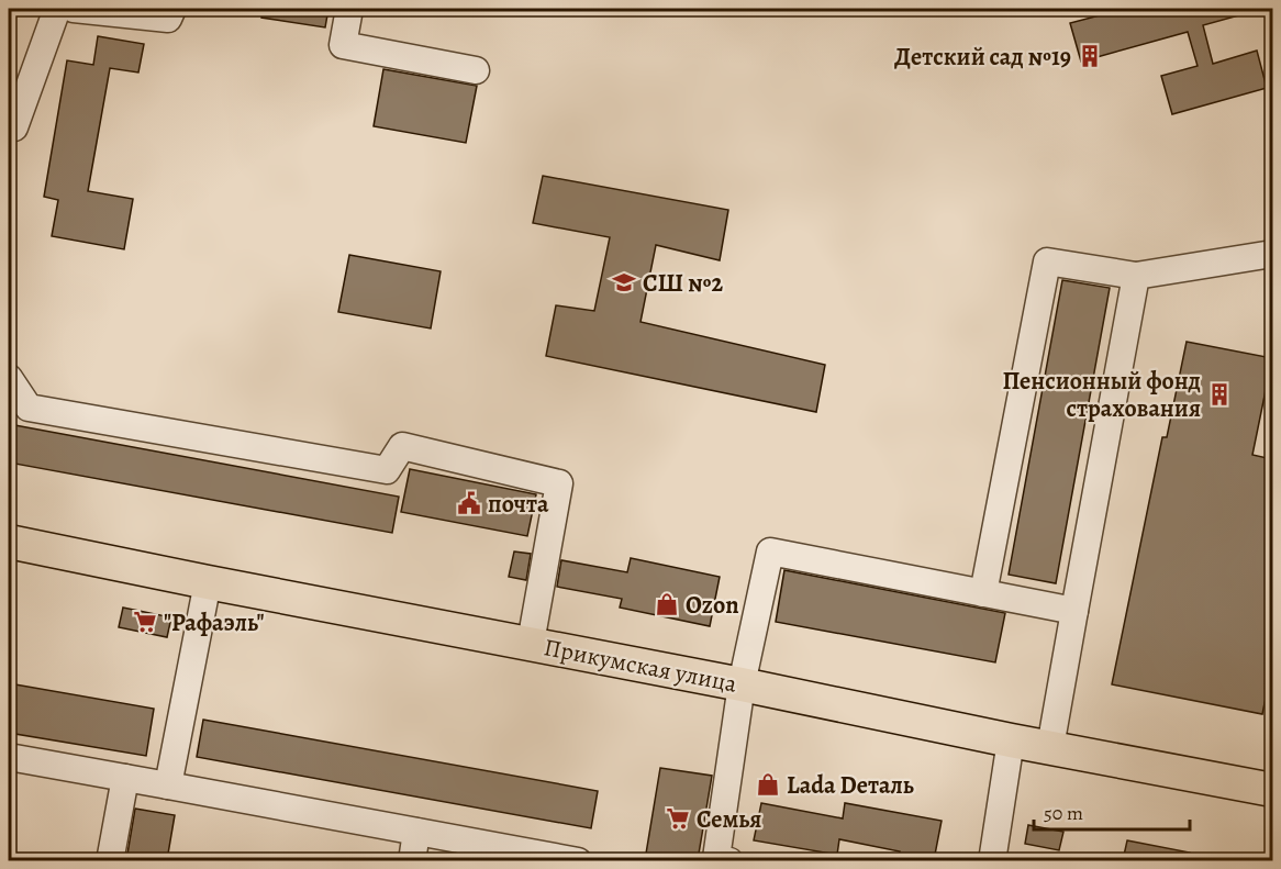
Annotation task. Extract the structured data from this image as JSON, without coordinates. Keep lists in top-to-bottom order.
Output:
{
  "streets": {
    "main road": ["Прикумская улица"]
  },
  "places": {
    "building": ["Детский сад №19", "Пенсионный фонд страхования"],
    "school or university": ["СШ №2"],
    "public building": ["почта"],
    "shop": ["Ozon", "Lada Dеталь"],
    "supermarket": ["\"Рафаэль\"", "Семья"]
  },
  "scale_bar": "50 m"
}
